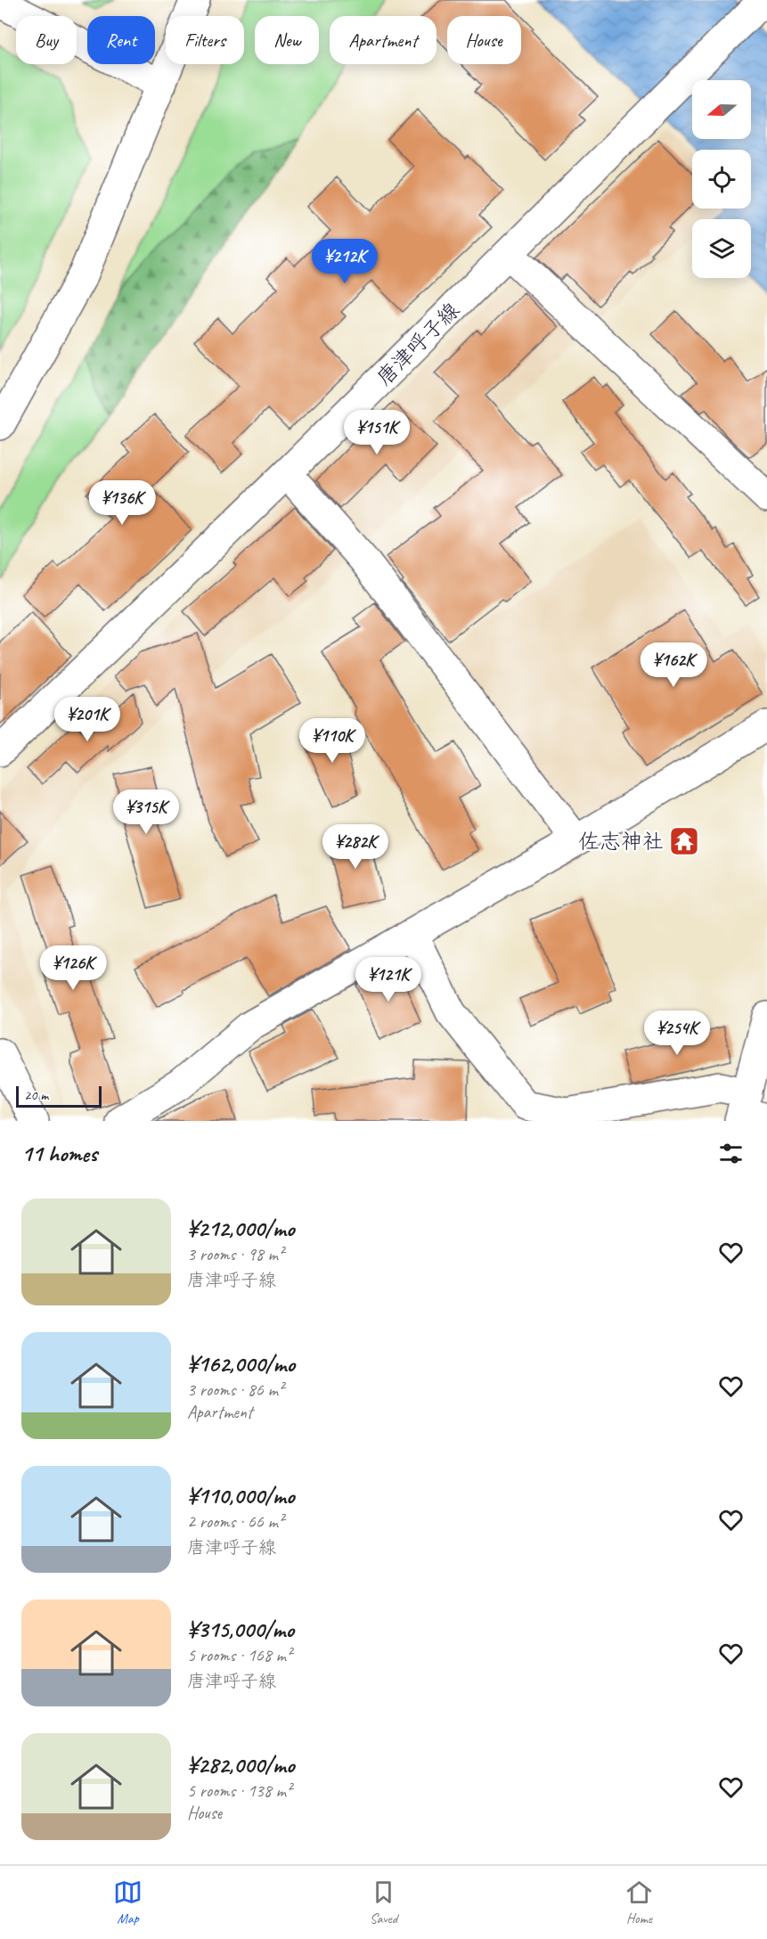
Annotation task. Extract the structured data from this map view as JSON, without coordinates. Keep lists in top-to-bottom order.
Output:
{
  "streets": {
    "street": ["唐津呼子線"]
  },
  "places": {
    "temple": ["佐志神社"]
  },
  "scale_bar": "20 m",
  "north": "left",
  "page": {
    "chip": [
      "Buy",
      "Rent",
      "Filters",
      "New",
      "Apartment",
      "House"
    ],
    "price": [
      "¥212K",
      "¥151K",
      "¥136K",
      "¥162K",
      "¥201K",
      "¥110K",
      "¥315K",
      "¥282K",
      "¥126K",
      "¥121K",
      "¥254K"
    ],
    "scale": "20 m",
    "heading": "11 homes",
    "list": [
      {
        "name": "¥212,000/mo",
        "note": "3 rooms · 98 m² · 唐津呼子線"
      },
      {
        "name": "¥162,000/mo",
        "note": "3 rooms · 86 m² · Apartment"
      },
      {
        "name": "¥110,000/mo",
        "note": "2 rooms · 66 m² · 唐津呼子線"
      },
      {
        "name": "¥315,000/mo",
        "note": "5 rooms · 168 m² · 唐津呼子線"
      },
      {
        "name": "¥282,000/mo",
        "note": "5 rooms · 138 m² · House"
      }
    ],
    "tabs": ["Map", "Saved", "Home"]
  }
}
